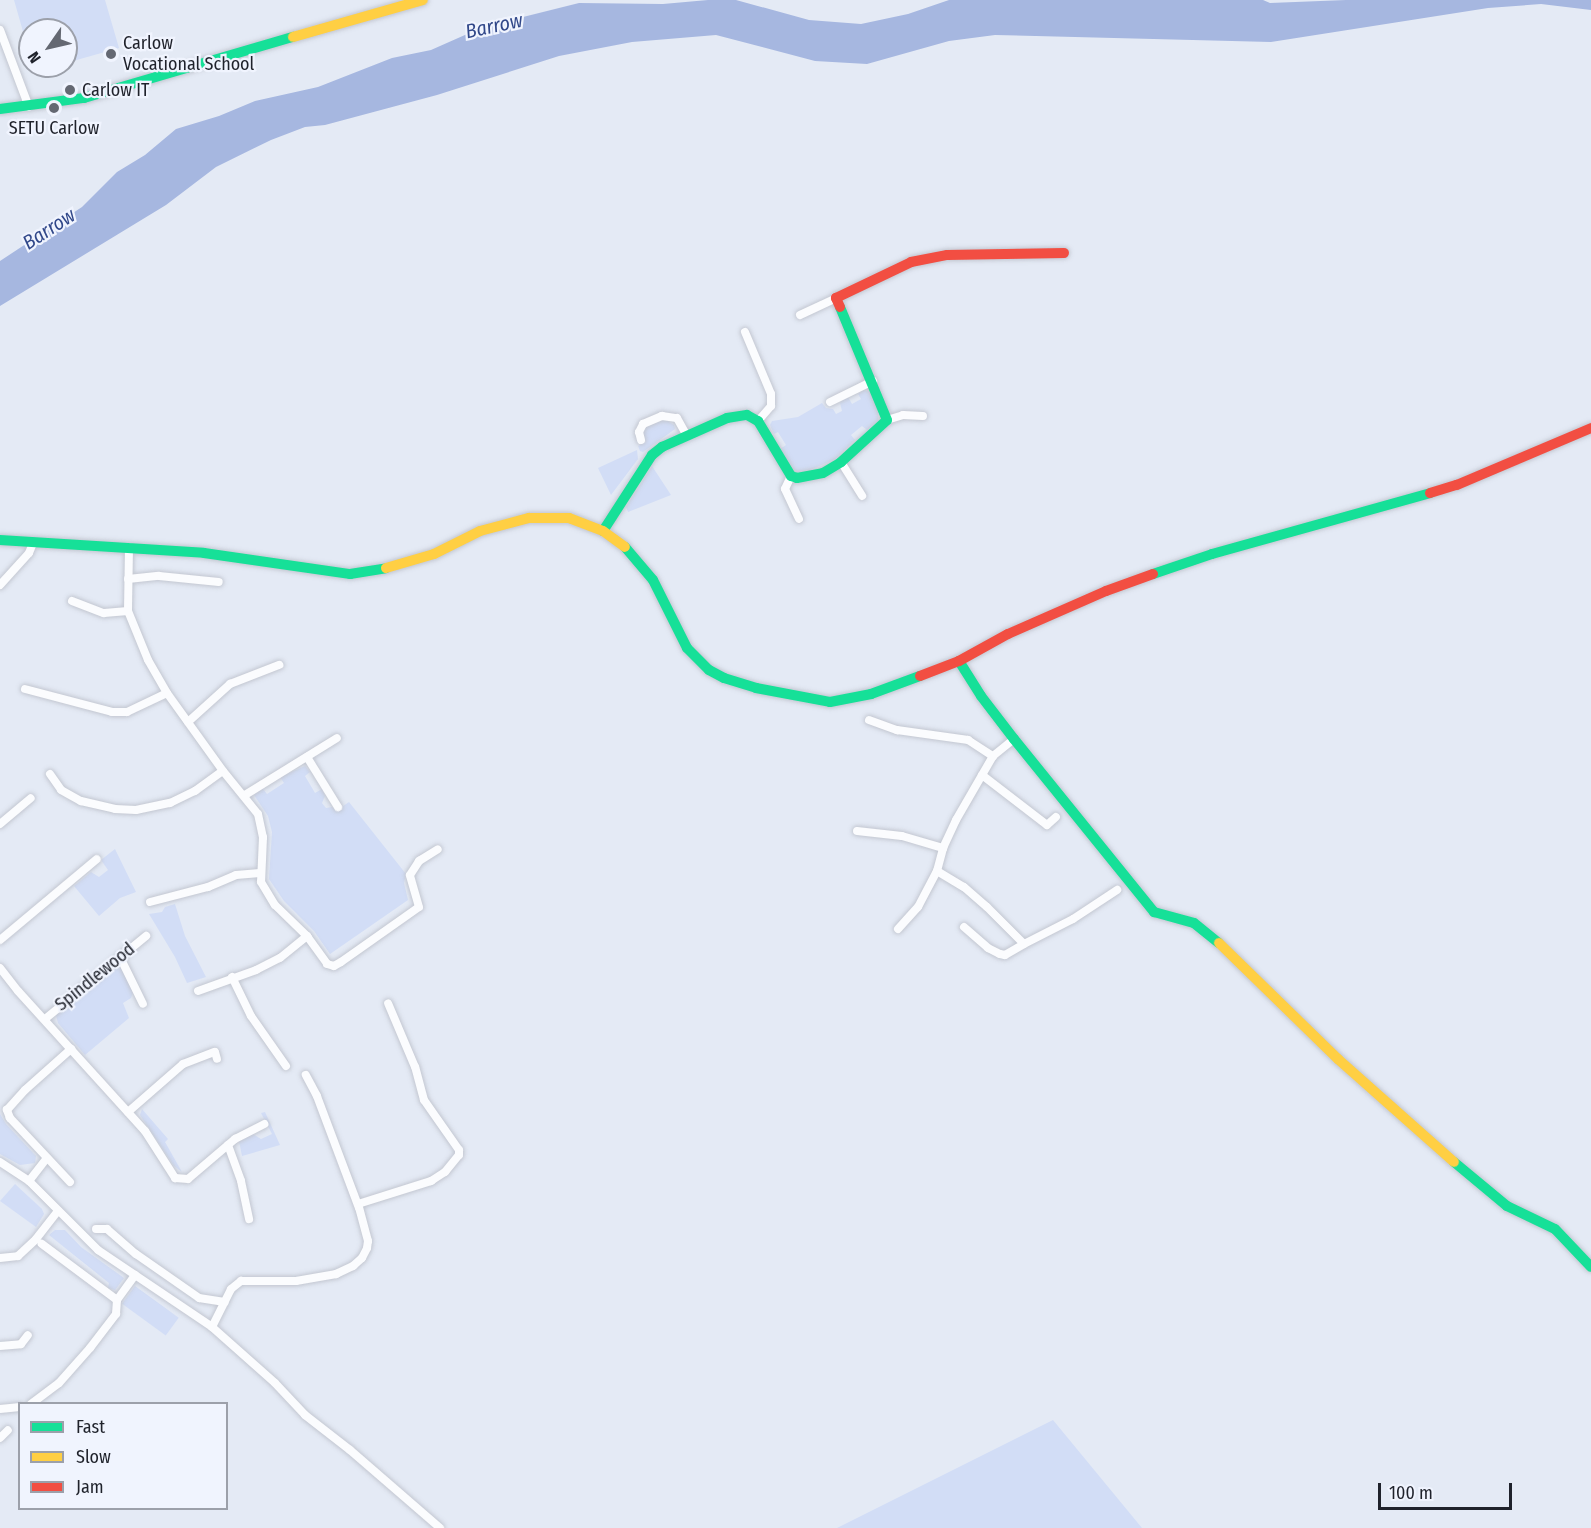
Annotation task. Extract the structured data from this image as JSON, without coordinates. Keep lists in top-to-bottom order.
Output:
{
  "streets": {
    "street": ["Spindlewood"]
  },
  "water": ["Barrow"],
  "places": ["Carlow Vocational School", "Carlow IT", "SETU Carlow"],
  "legend": ["Fast", "Slow", "Jam"],
  "scale_bar": "100 m",
  "north": "bottom left"
}
